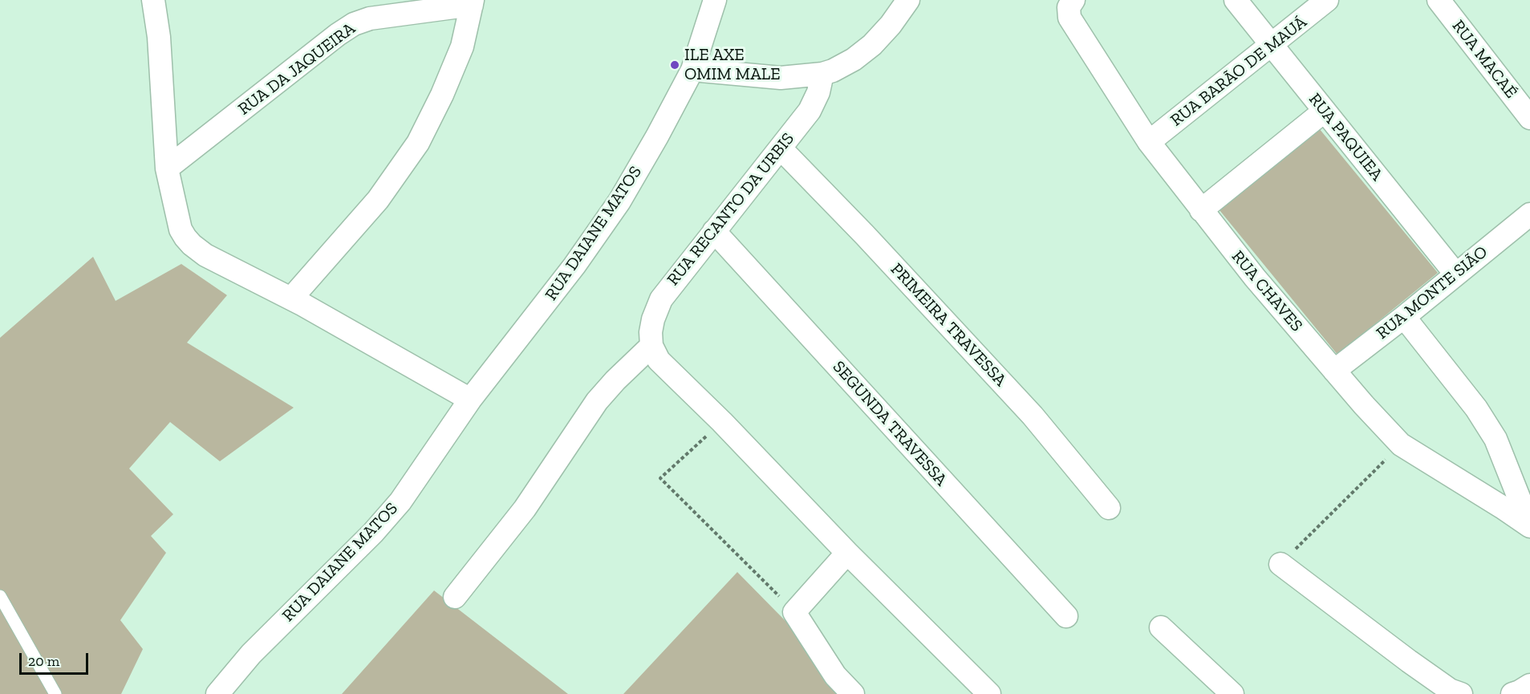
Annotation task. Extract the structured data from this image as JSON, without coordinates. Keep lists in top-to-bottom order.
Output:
{
  "streets": {
    "street": [
      "RUA MACAÉ",
      "RUA DA JAQUEIRA",
      "RUA BARÃO DE MAUÁ",
      "RUA PAQUIEA",
      "RUA RECANTO DA URBIS",
      "RUA DAIANE MATOS",
      "RUA CHAVES",
      "RUA MONTE SIÃO",
      "PRIMEIRA TRAVESSA",
      "SEGUNDA TRAVESSA"
    ]
  },
  "crossings": [
    ["RUA BARÃO DE MAUÁ", "RUA PAQUIEA"],
    ["RUA BARÃO DE MAUÁ", "RUA CHAVES"],
    ["RUA PAQUIEA", "RUA MONTE SIÃO"],
    ["RUA RECANTO DA URBIS", "PRIMEIRA TRAVESSA"],
    ["RUA RECANTO DA URBIS", "SEGUNDA TRAVESSA"],
    ["RUA CHAVES", "RUA MONTE SIÃO"]
  ],
  "places": ["ILE AXE OMIM MALE"],
  "scale_bar": "20 m"
}
